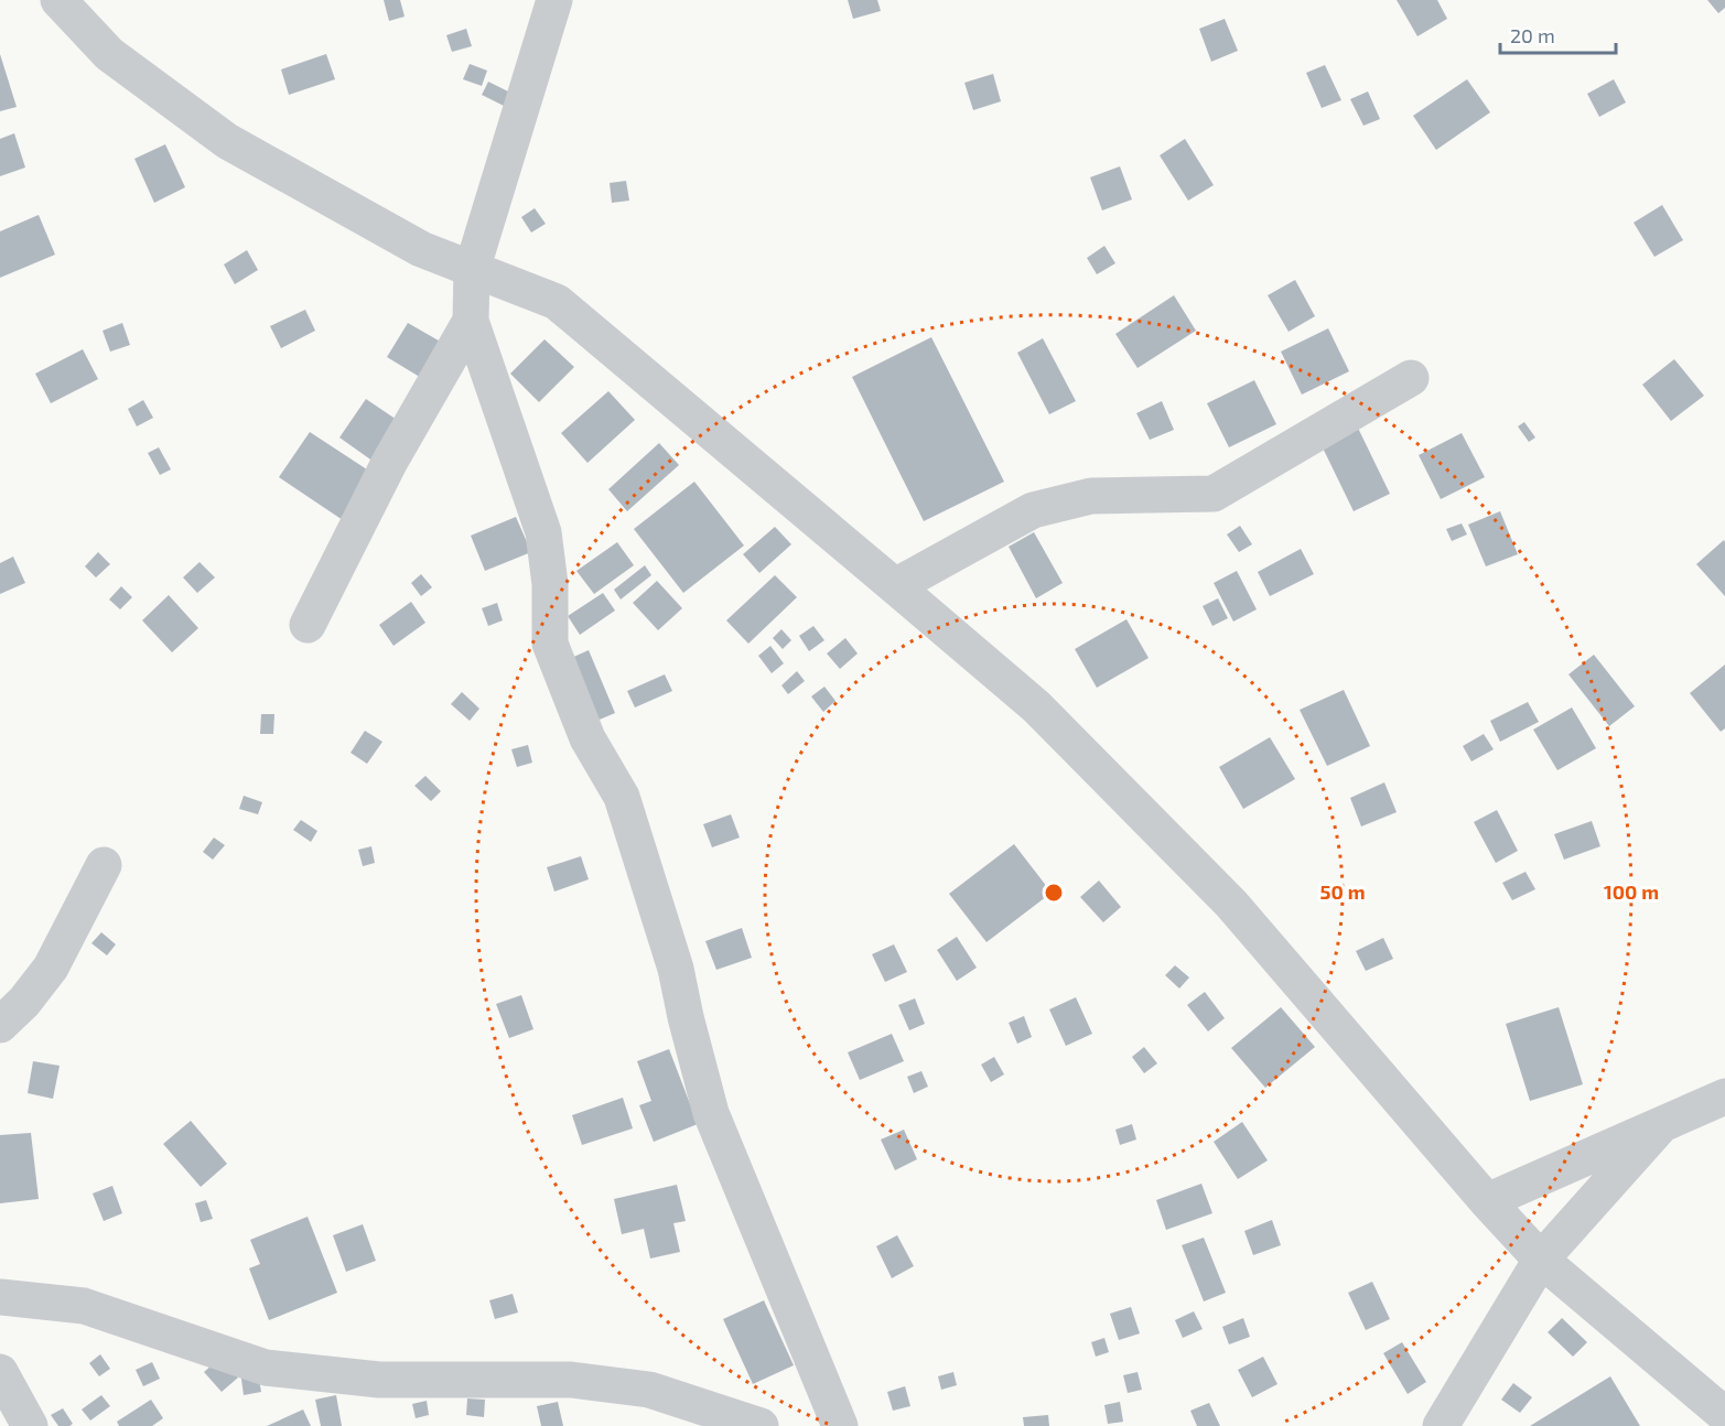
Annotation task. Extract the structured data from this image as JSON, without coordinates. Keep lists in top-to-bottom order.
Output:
{
  "scale_bar": "20 m",
  "rings": ["50 m", "100 m"]
}
